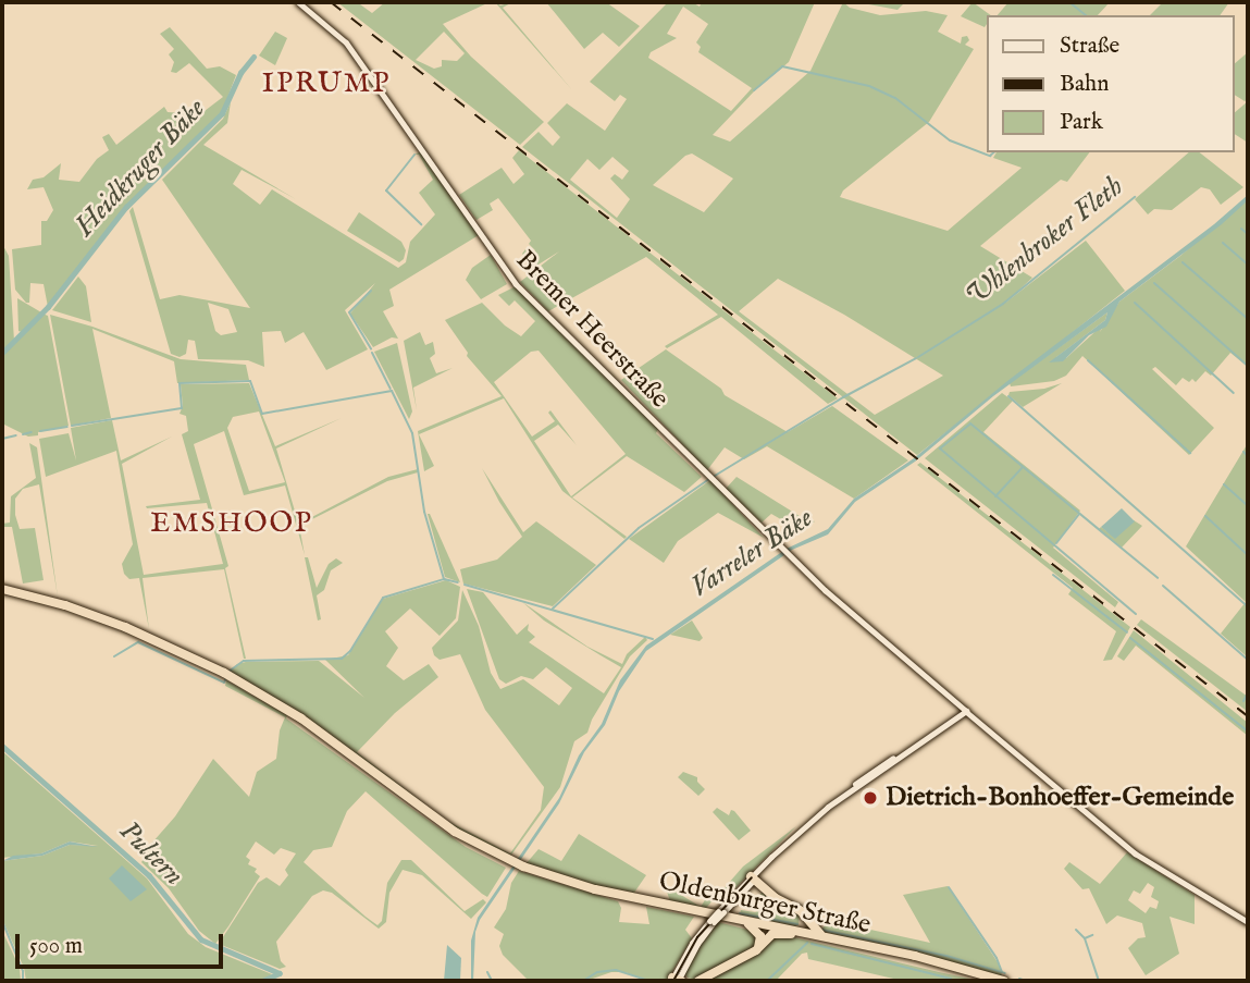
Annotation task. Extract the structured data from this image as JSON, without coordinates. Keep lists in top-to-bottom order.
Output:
{
  "streets": {
    "highway": ["Oldenburger Straße"],
    "main road": ["Bremer Heerstraße"]
  },
  "districts": ["IPRUMP", "EMSHOOP"],
  "water": [
    "Heidkruger Bäke",
    "Uhlenbroker Fleth",
    "Varreler Bäke",
    "Pultern"
  ],
  "places": ["Dietrich-Bonhoeffer-Gemeinde"],
  "legend": ["Straße", "Bahn", "Park"],
  "scale_bar": "500 m"
}
